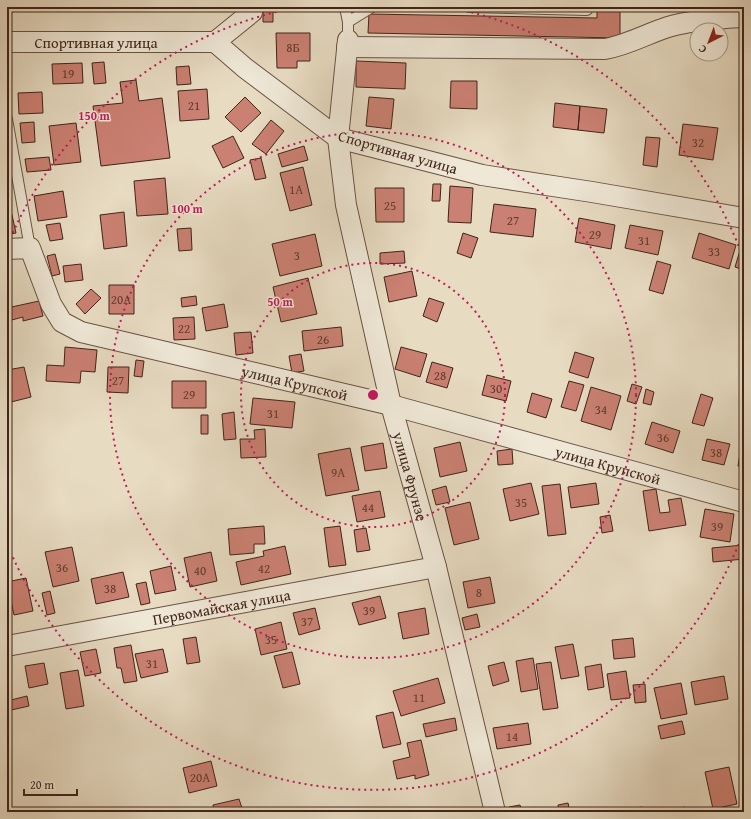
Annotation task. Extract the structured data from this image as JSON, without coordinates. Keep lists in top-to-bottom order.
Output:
{
  "streets": {
    "street": [
      "Спортивная улица",
      "улица Крупской",
      "улица Фрунзе",
      "Первомайская улица"
    ]
  },
  "crossings": [
    ["Спортивная улица", "улица Фрунзе"],
    ["улица Крупской", "улица Фрунзе"],
    ["улица Фрунзе", "Первомайская улица"]
  ],
  "house_numbers": [
    "8Б",
    "19",
    "21",
    "32",
    "1А",
    "25",
    "27",
    "29",
    "31",
    "33",
    "3",
    "20А",
    "22",
    "26",
    "28",
    "27",
    "30",
    "29",
    "34",
    "31",
    "36",
    "38",
    "9А",
    "35",
    "44",
    "39",
    "36",
    "42",
    "40",
    "38",
    "8",
    "39",
    "37",
    "35",
    "31",
    "11",
    "14",
    "20А"
  ],
  "scale_bar": "20 m",
  "north": "bottom left",
  "rings": ["150 m", "100 m", "50 m"]
}
